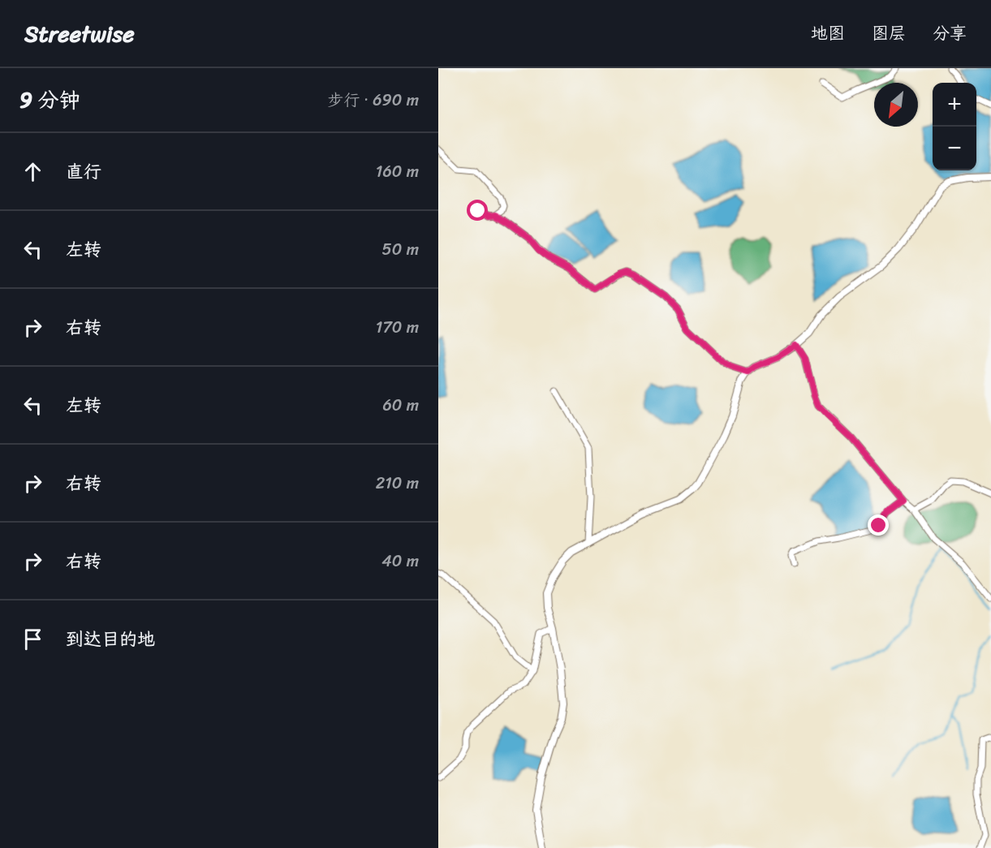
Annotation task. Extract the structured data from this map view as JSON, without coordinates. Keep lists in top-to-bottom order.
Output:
{
  "north": "bottom left",
  "page": {
    "header": "Streetwise",
    "nav": ["地图", "图层", "分享"],
    "heading": ["9 分钟", "步行 · 690 m"],
    "map_buttons": ["+", "−"],
    "list": [
      ["直行", "160 m"],
      ["左转", "50 m"],
      ["右转", "170 m"],
      ["左转", "60 m"],
      ["右转", "210 m"],
      ["右转", "40 m"],
      "到达目的地"
    ]
  }
}
